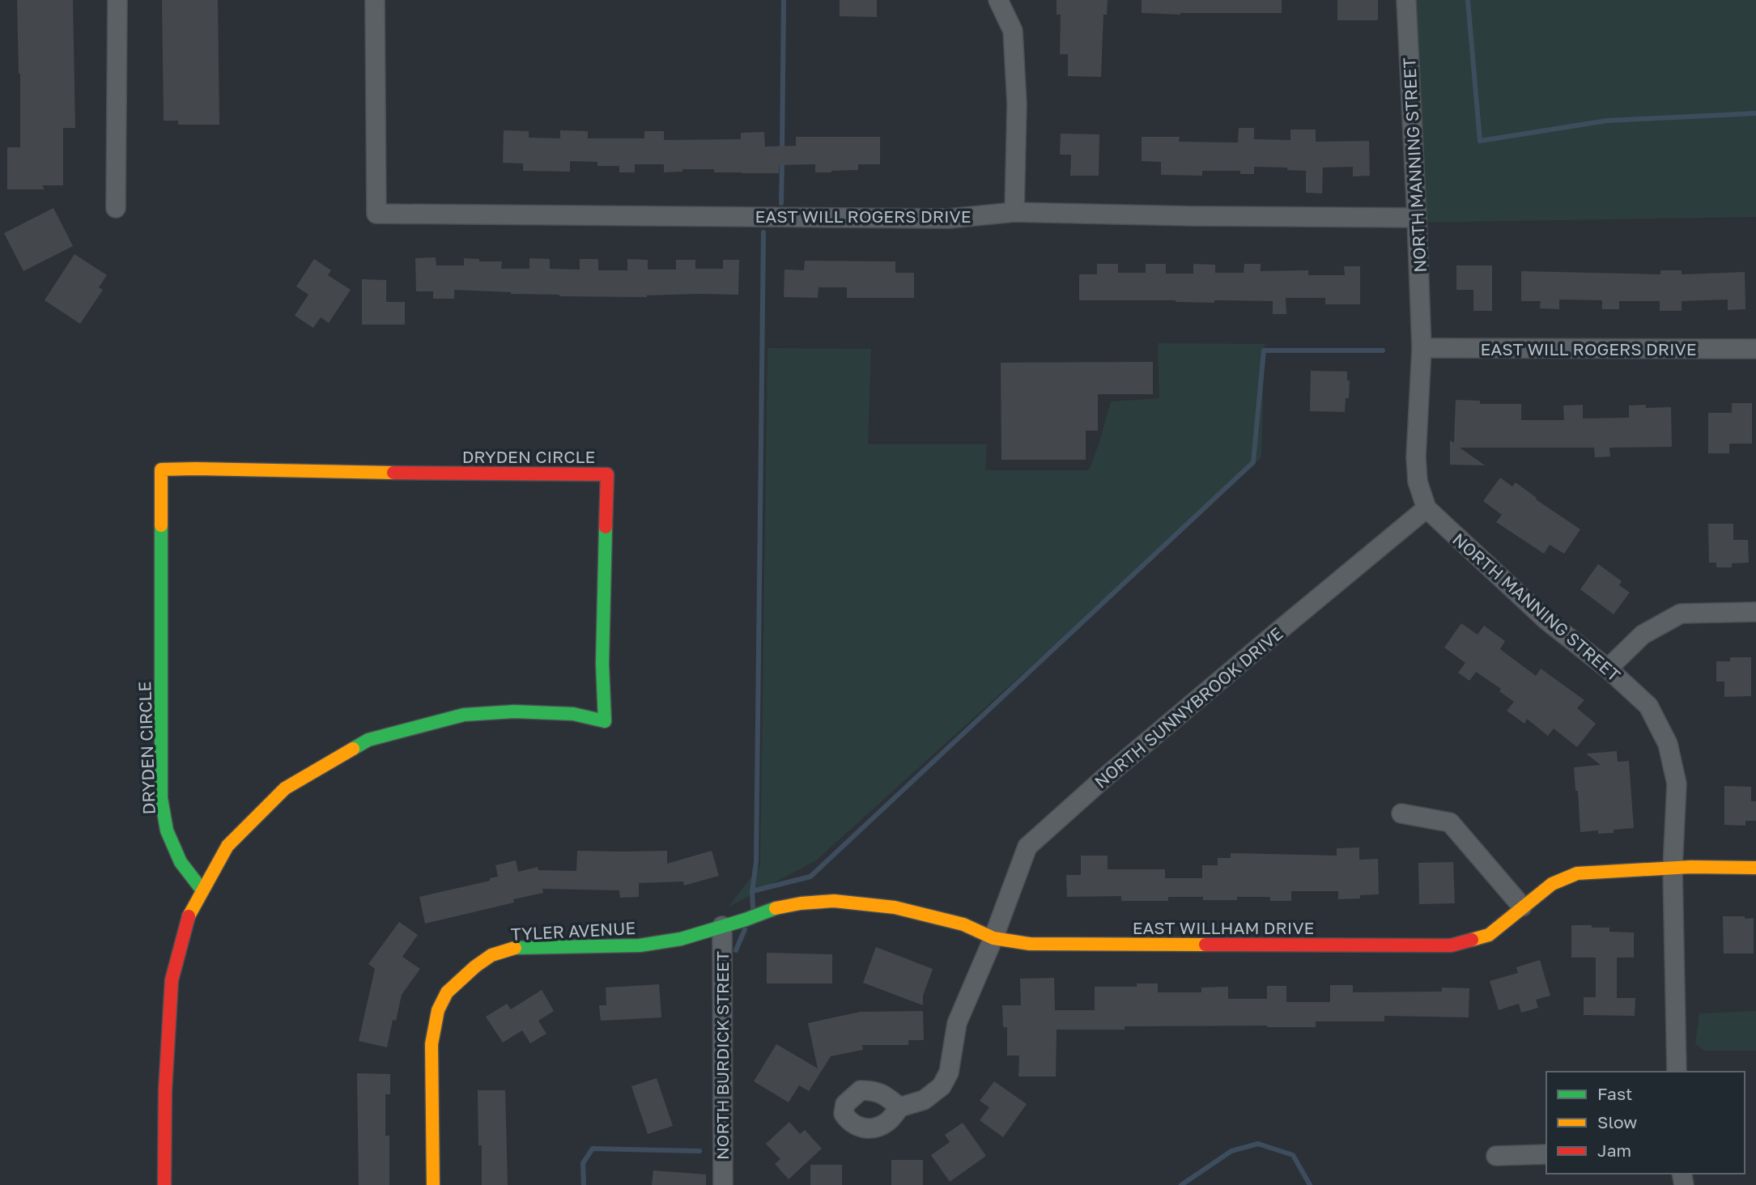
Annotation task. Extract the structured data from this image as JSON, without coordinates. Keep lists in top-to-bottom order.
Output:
{
  "streets": {
    "street": [
      "NORTH MANNING STREET",
      "EAST WILL ROGERS DRIVE",
      "DRYDEN CIRCLE",
      "NORTH SUNNYBROOK DRIVE",
      "EAST WILLHAM DRIVE",
      "TYLER AVENUE",
      "NORTH BURDICK STREET"
    ]
  },
  "crossings": [
    ["NORTH MANNING STREET", "EAST WILL ROGERS DRIVE"],
    ["NORTH MANNING STREET", "NORTH SUNNYBROOK DRIVE"],
    ["NORTH MANNING STREET", "EAST WILLHAM DRIVE"],
    ["NORTH SUNNYBROOK DRIVE", "EAST WILLHAM DRIVE"],
    ["EAST WILLHAM DRIVE", "TYLER AVENUE"],
    ["EAST WILLHAM DRIVE", "NORTH BURDICK STREET"]
  ],
  "legend": ["Fast", "Slow", "Jam"]
}
